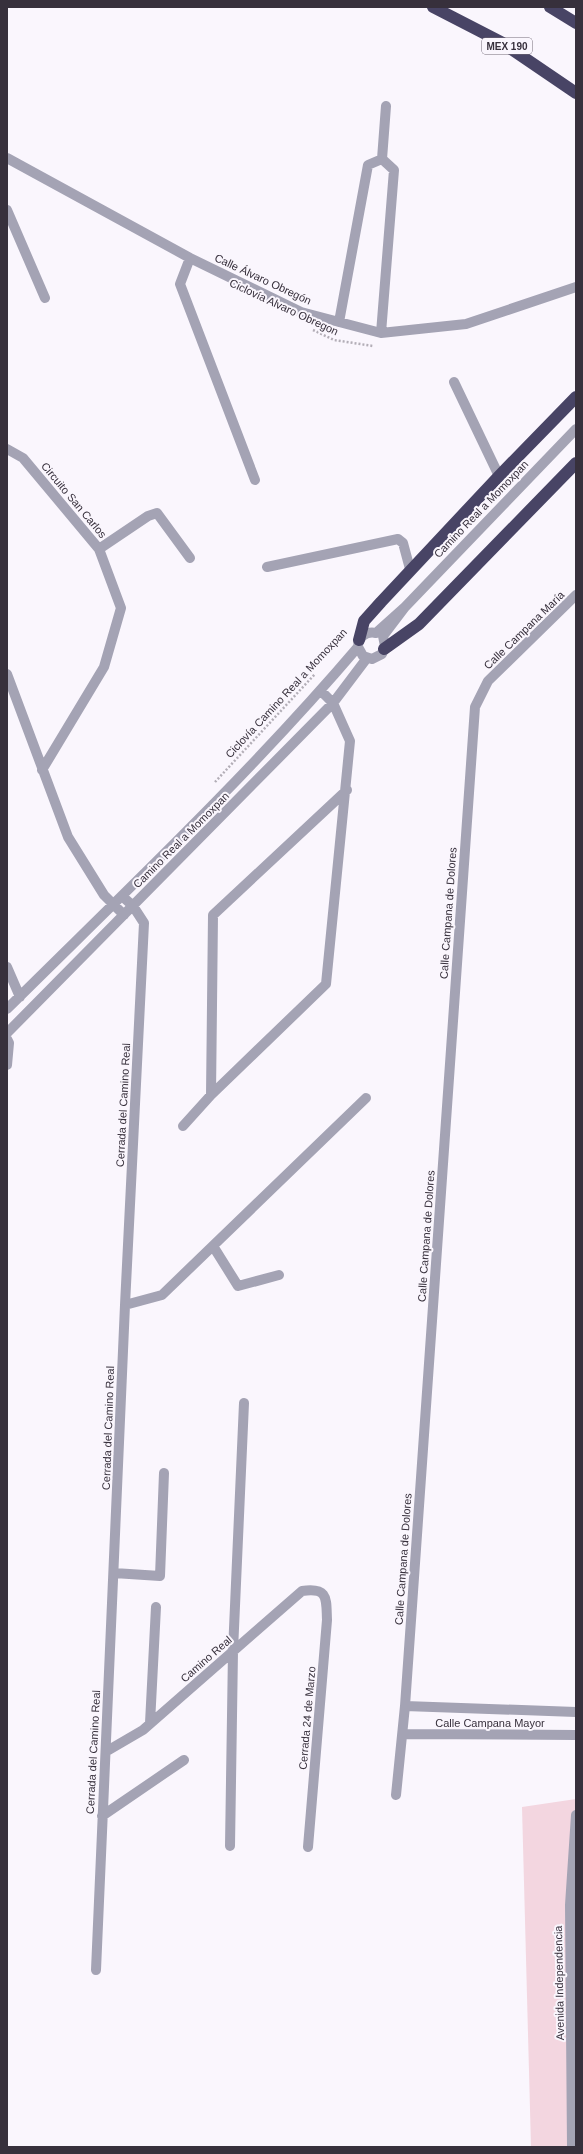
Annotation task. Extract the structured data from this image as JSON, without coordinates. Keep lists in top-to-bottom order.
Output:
{
  "streets": {
    "highway": ["MEX 190"],
    "street": [
      "Calle Álvaro Obregón",
      "Circuito San Carlos",
      "Camino Real a Momoxpan",
      "Calle Campana María",
      "Calle Campana de Dolores",
      "Cerrada del Camino Real",
      "Camino Real",
      "Cerrada 24 de Marzo",
      "Calle Campana Mayor",
      "Avenida Independencia"
    ],
    "path": ["Ciclovía Alvaro Obregon", "Ciclovía Camino Real a Momoxpan"]
  },
  "crossings": [
    ["Camino Real a Momoxpan", "Cerrada del Camino Real"],
    ["Calle Campana María", "Calle Campana de Dolores"],
    ["Calle Campana de Dolores", "Calle Campana Mayor"],
    ["Cerrada del Camino Real", "Camino Real"],
    ["Camino Real", "Cerrada 24 de Marzo"]
  ]
}
